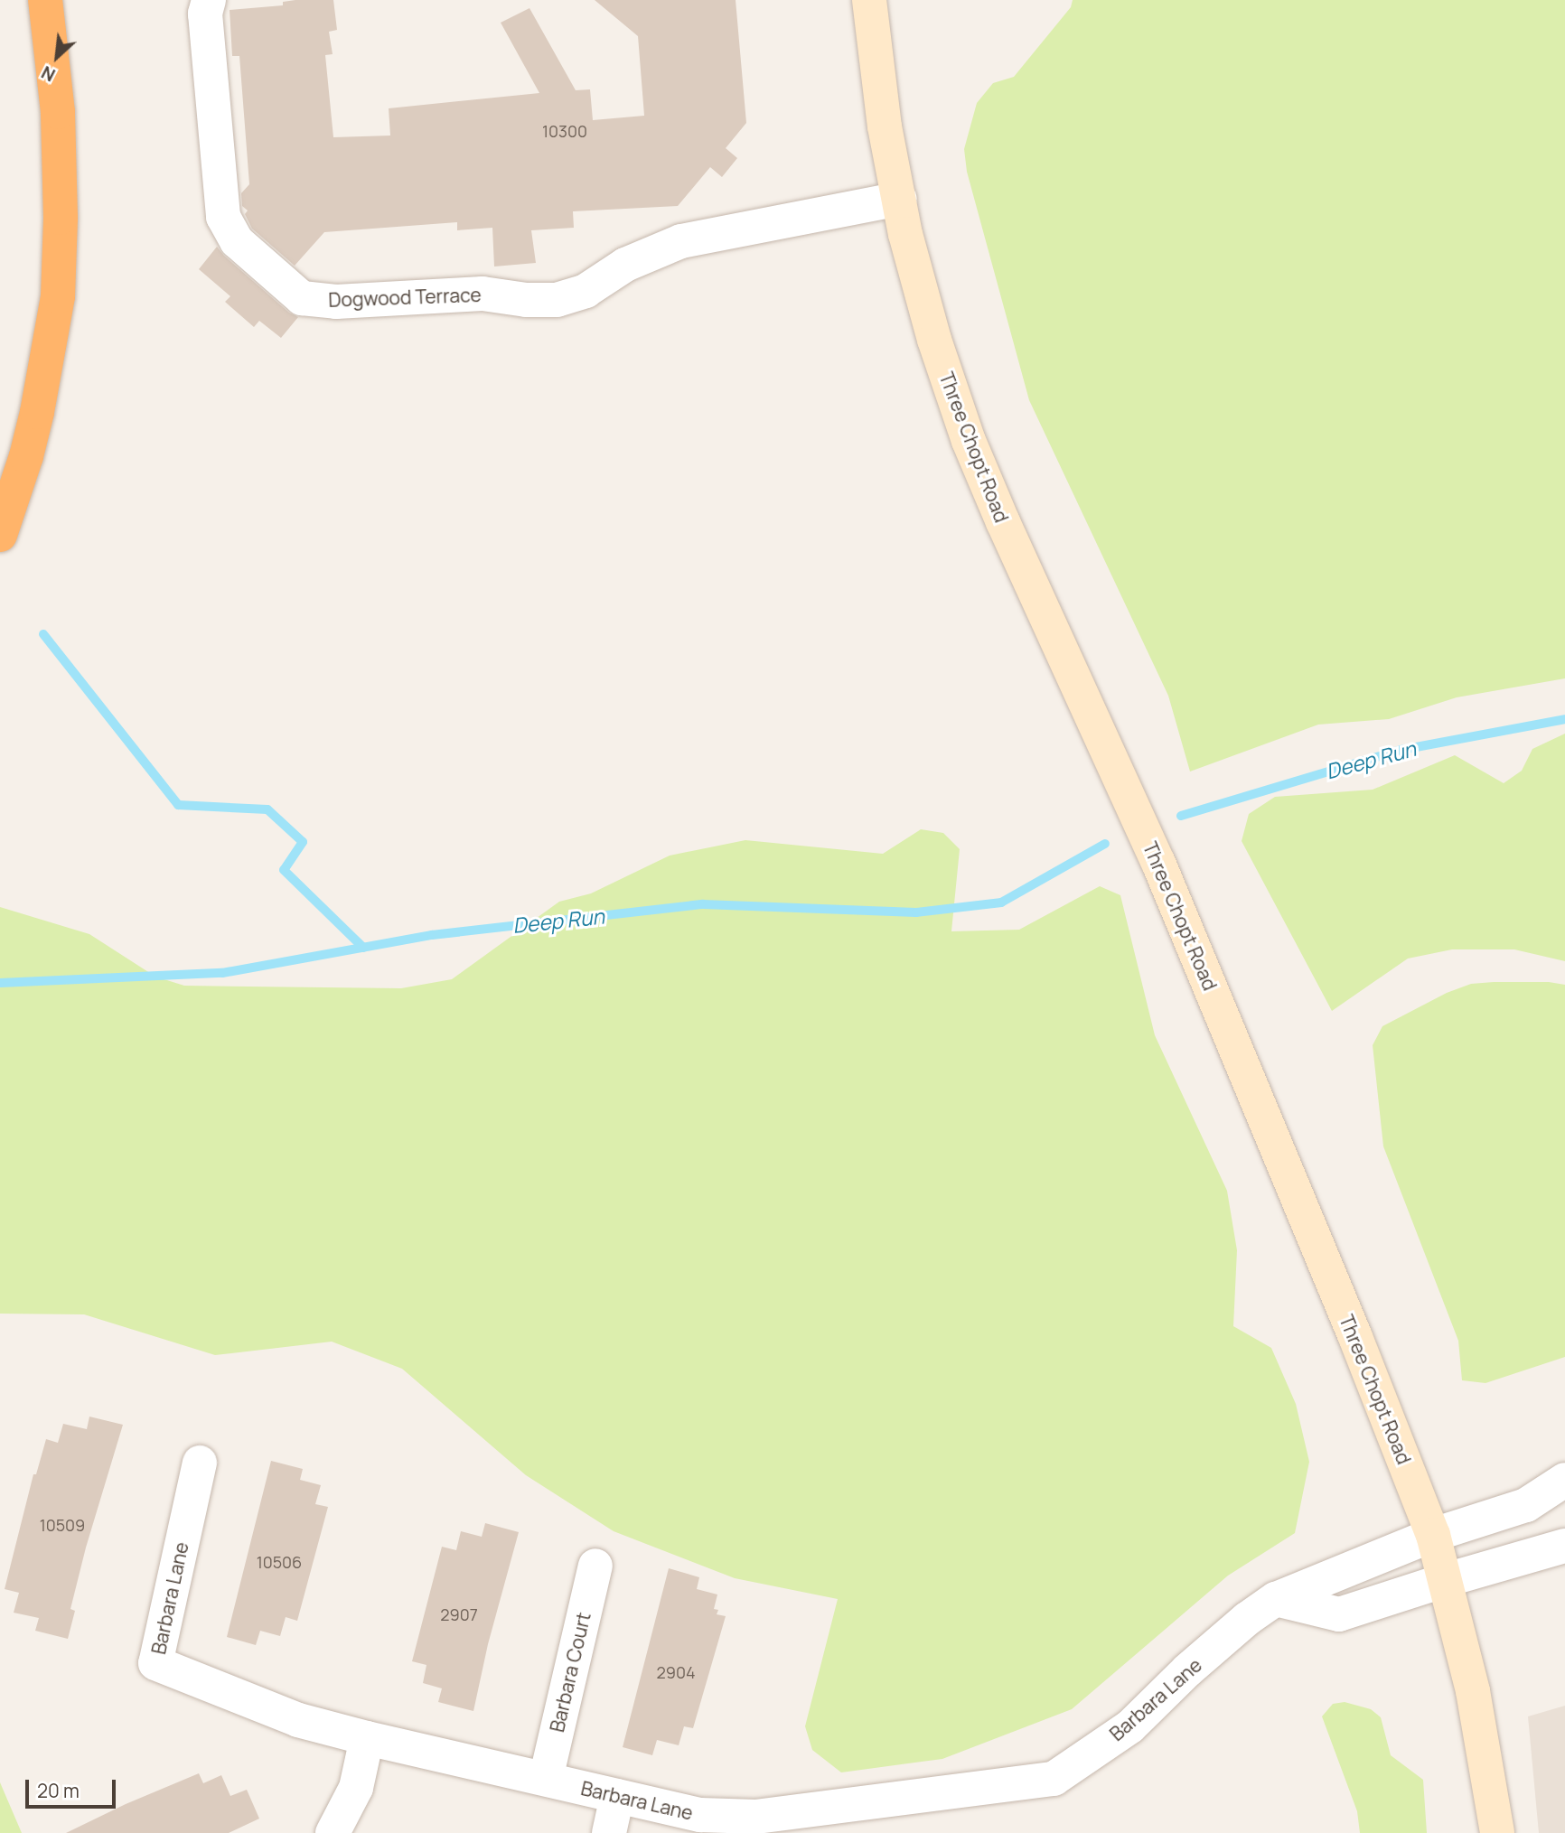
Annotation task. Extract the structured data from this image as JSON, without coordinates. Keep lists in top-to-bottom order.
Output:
{
  "streets": {
    "main road": ["Three Chopt Road"],
    "street": ["Dogwood Terrace", "Barbara Lane", "Barbara Court"]
  },
  "crossings": [
    ["Dogwood Terrace", "Three Chopt Road"],
    ["Three Chopt Road", "Barbara Lane"],
    ["Barbara Lane", "Barbara Court"]
  ],
  "water": ["Deep Run"],
  "house_numbers": [
    "10300",
    "10509",
    "10506",
    "2907",
    "2904"
  ],
  "scale_bar": "20 m",
  "north": "bottom left"
}
